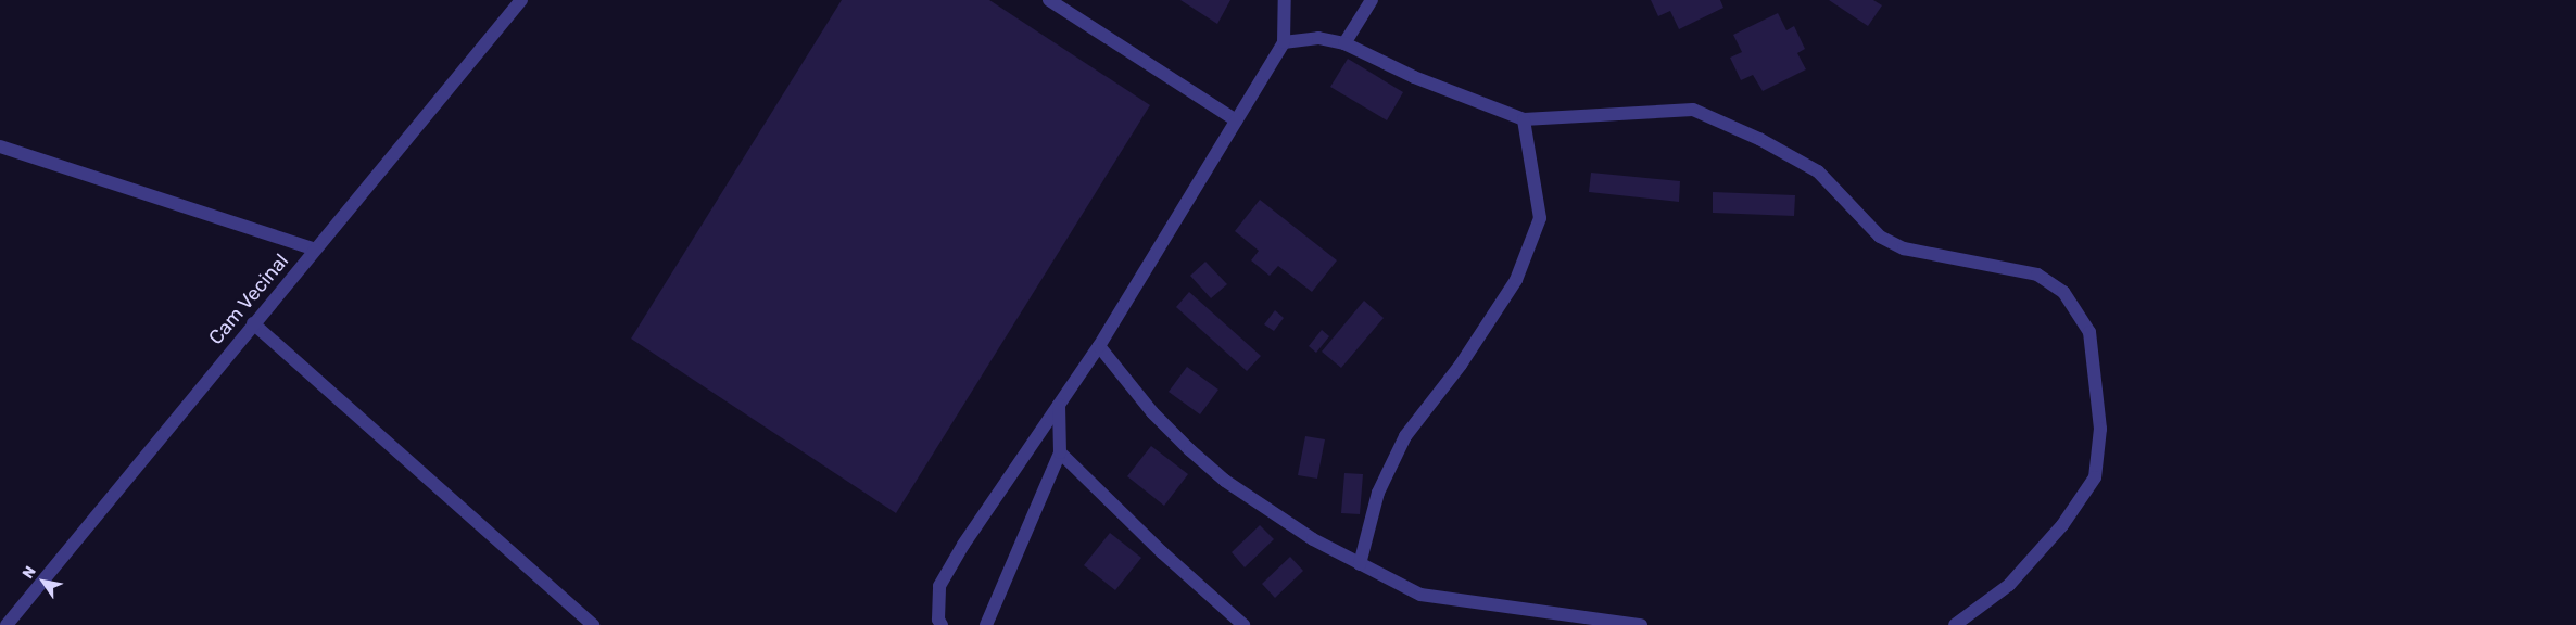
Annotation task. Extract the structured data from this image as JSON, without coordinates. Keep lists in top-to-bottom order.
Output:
{
  "streets": {
    "street": ["Cam Vecinal"]
  },
  "north": "top left"
}
